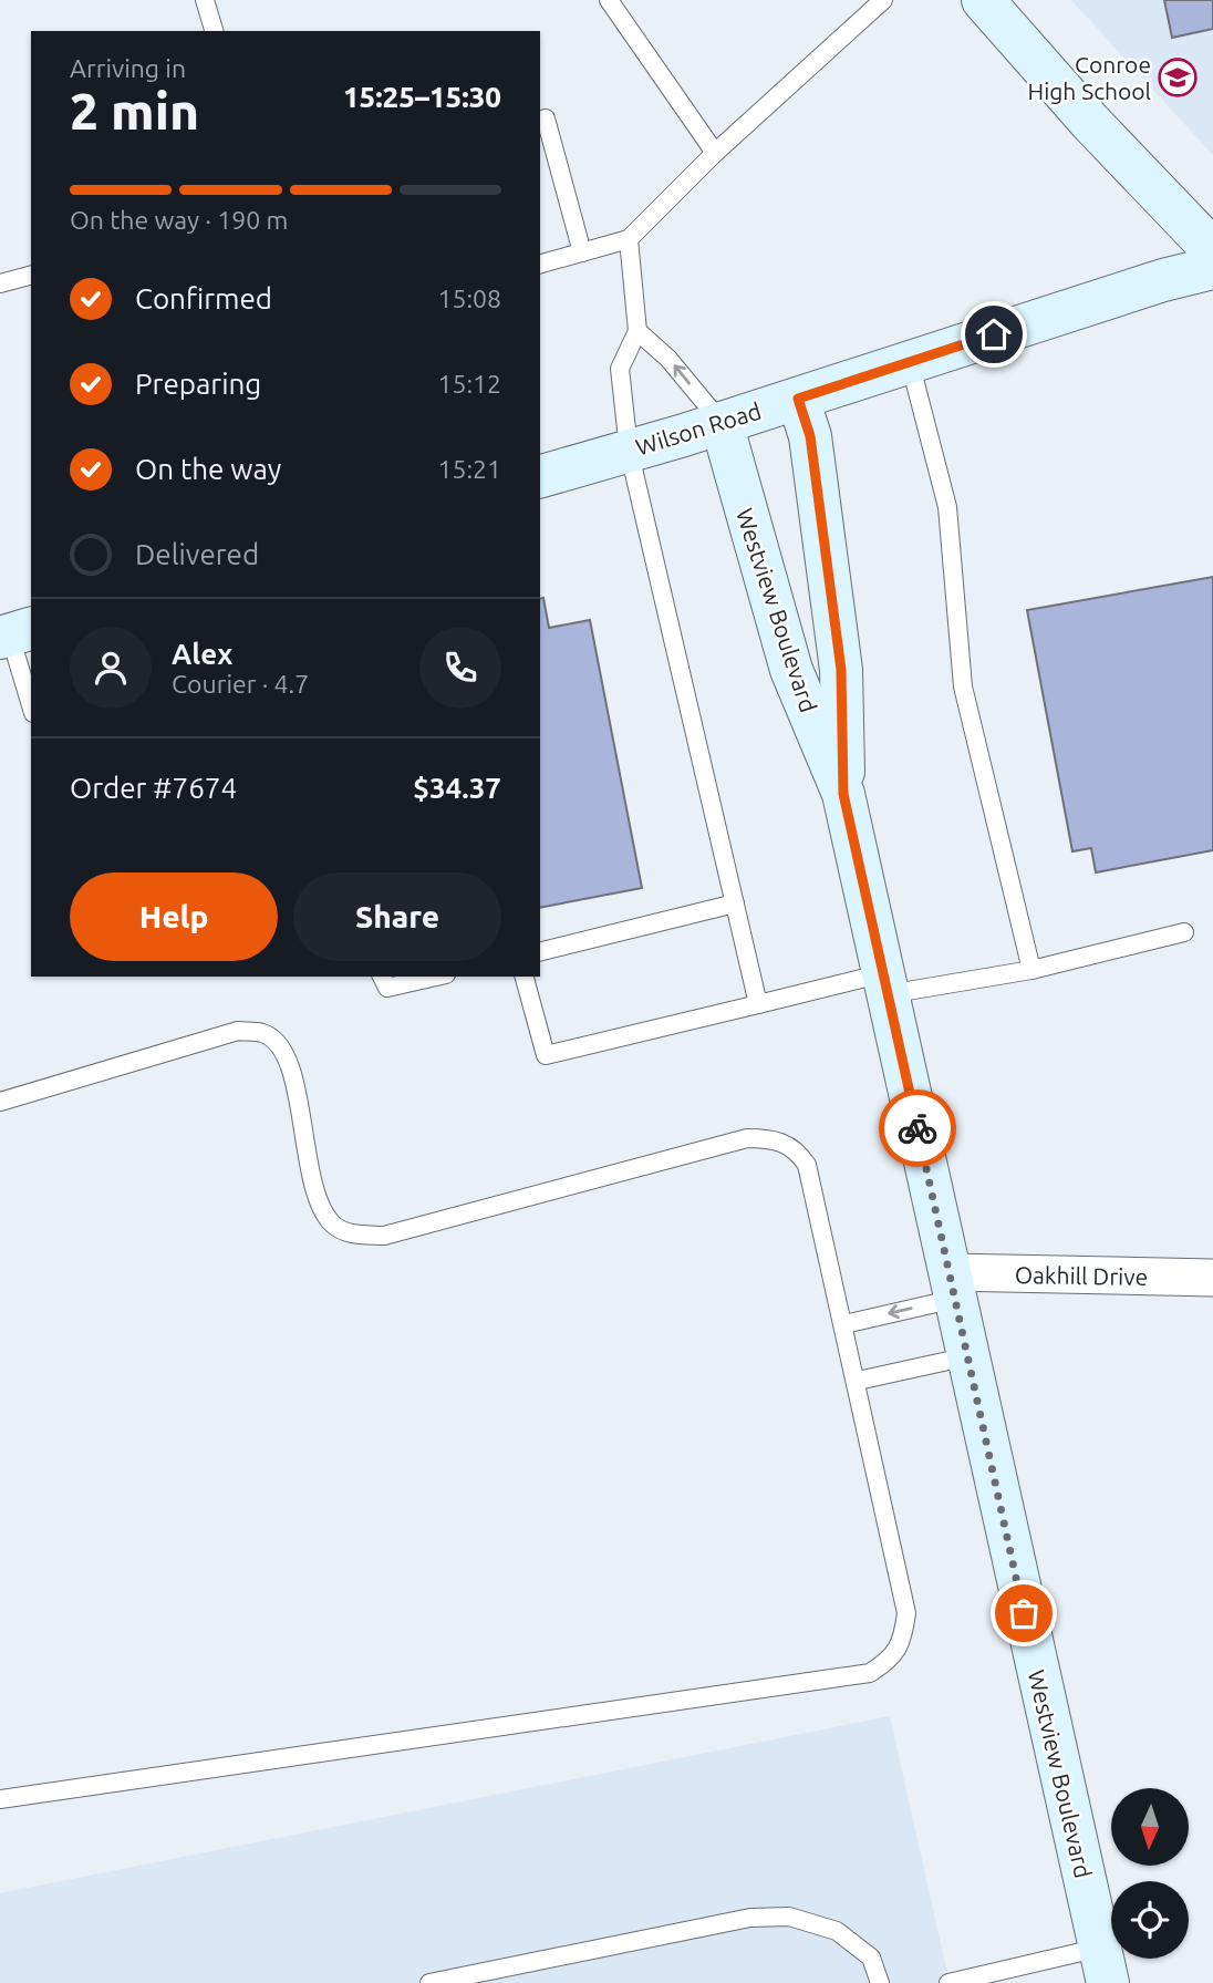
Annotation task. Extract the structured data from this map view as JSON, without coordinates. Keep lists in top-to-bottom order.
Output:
{
  "streets": {
    "street": ["Wilson Road", "Westview Boulevard", "Oakhill Drive"]
  },
  "crossings": [
    ["Wilson Road", "Westview Boulevard"],
    ["Westview Boulevard", "Oakhill Drive"]
  ],
  "places": {
    "school or university": ["Conroe High School"]
  },
  "north": "bottom",
  "page": {
    "heading": ["2 min", "Arriving in", "15:25–15:30"],
    "panel": [
      "Alex",
      "Courier · 4.7",
      "Order #7674",
      "$34.37"
    ],
    "bar": "On the way · 190 m",
    "list": [
      ["Confirmed", "15:08"],
      ["Preparing", "15:12"],
      ["On the way", "15:21"],
      "Delivered"
    ],
    "buttons": ["Help", "Share"]
  }
}
